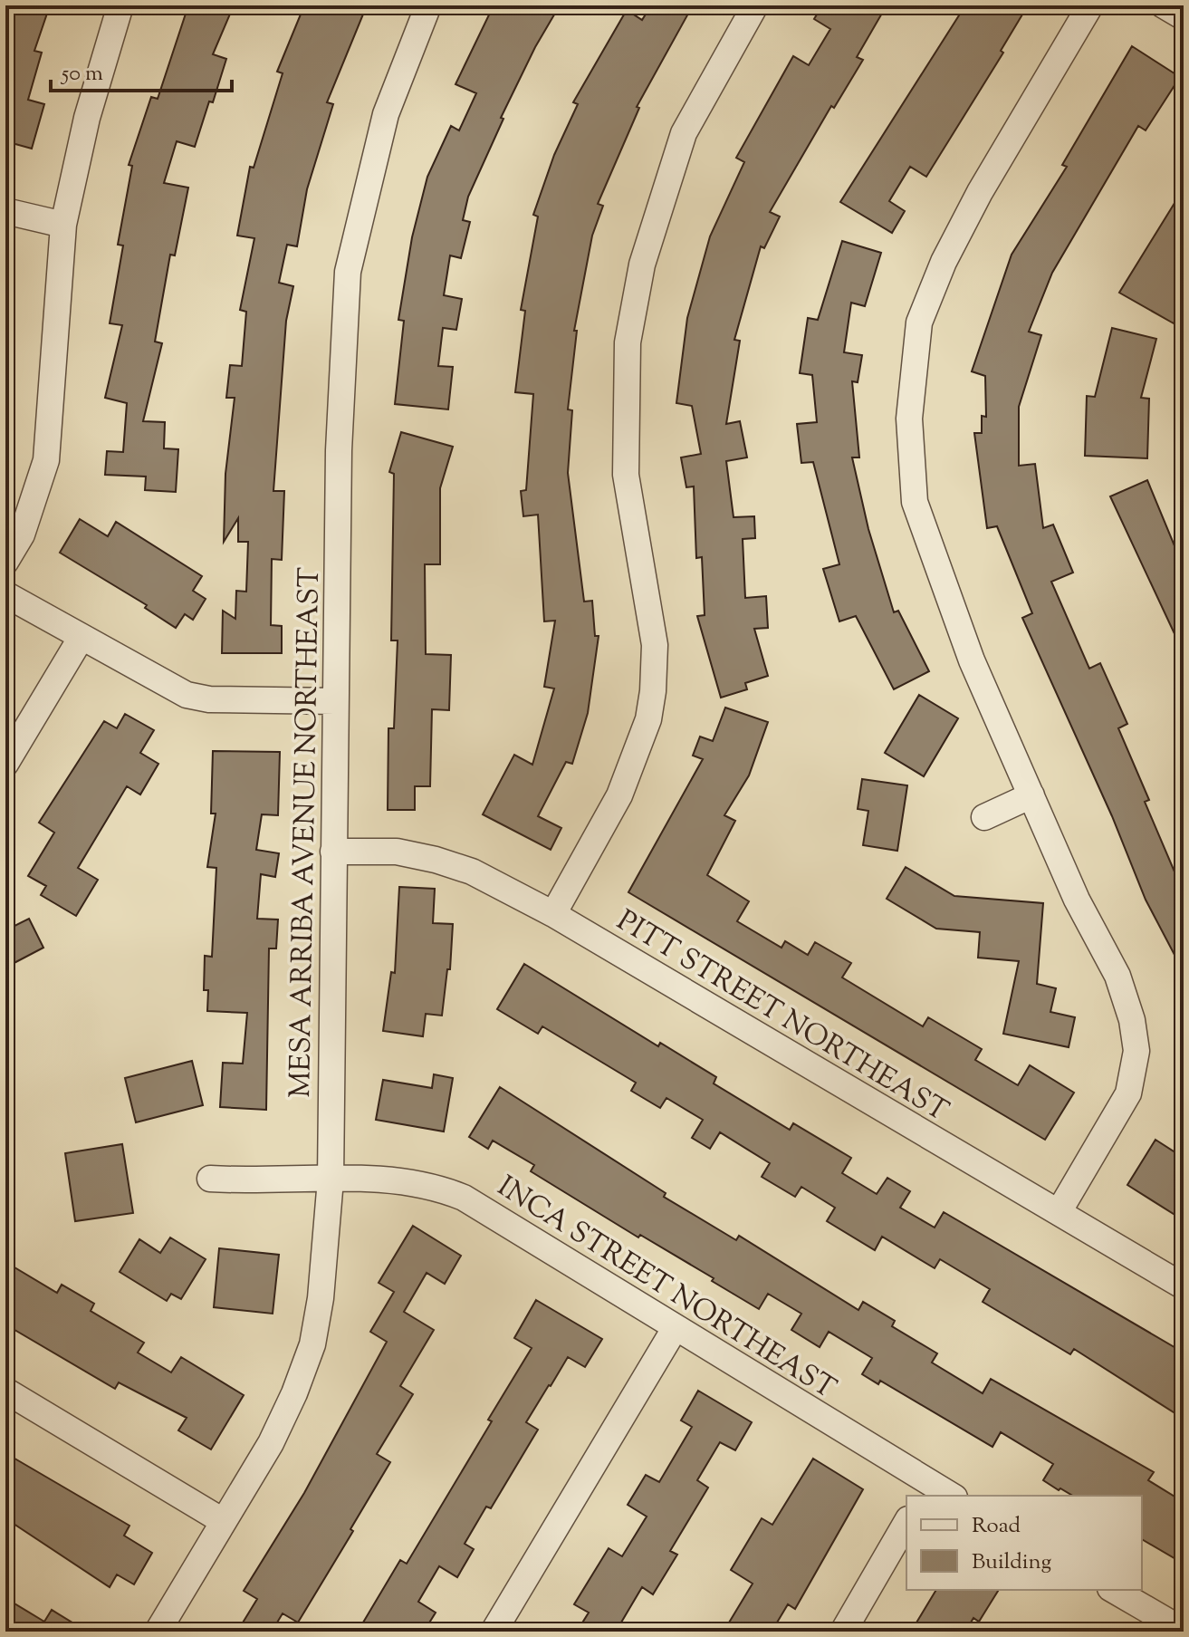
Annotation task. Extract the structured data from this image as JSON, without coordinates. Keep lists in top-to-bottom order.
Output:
{
  "streets": {
    "street": ["MESA ARRIBA AVENUE NORTHEAST", "PITT STREET NORTHEAST", "INCA STREET NORTHEAST"]
  },
  "crossings": [
    ["MESA ARRIBA AVENUE NORTHEAST", "PITT STREET NORTHEAST"],
    ["MESA ARRIBA AVENUE NORTHEAST", "INCA STREET NORTHEAST"]
  ],
  "legend": ["Road", "Building"],
  "scale_bar": "50 m"
}
